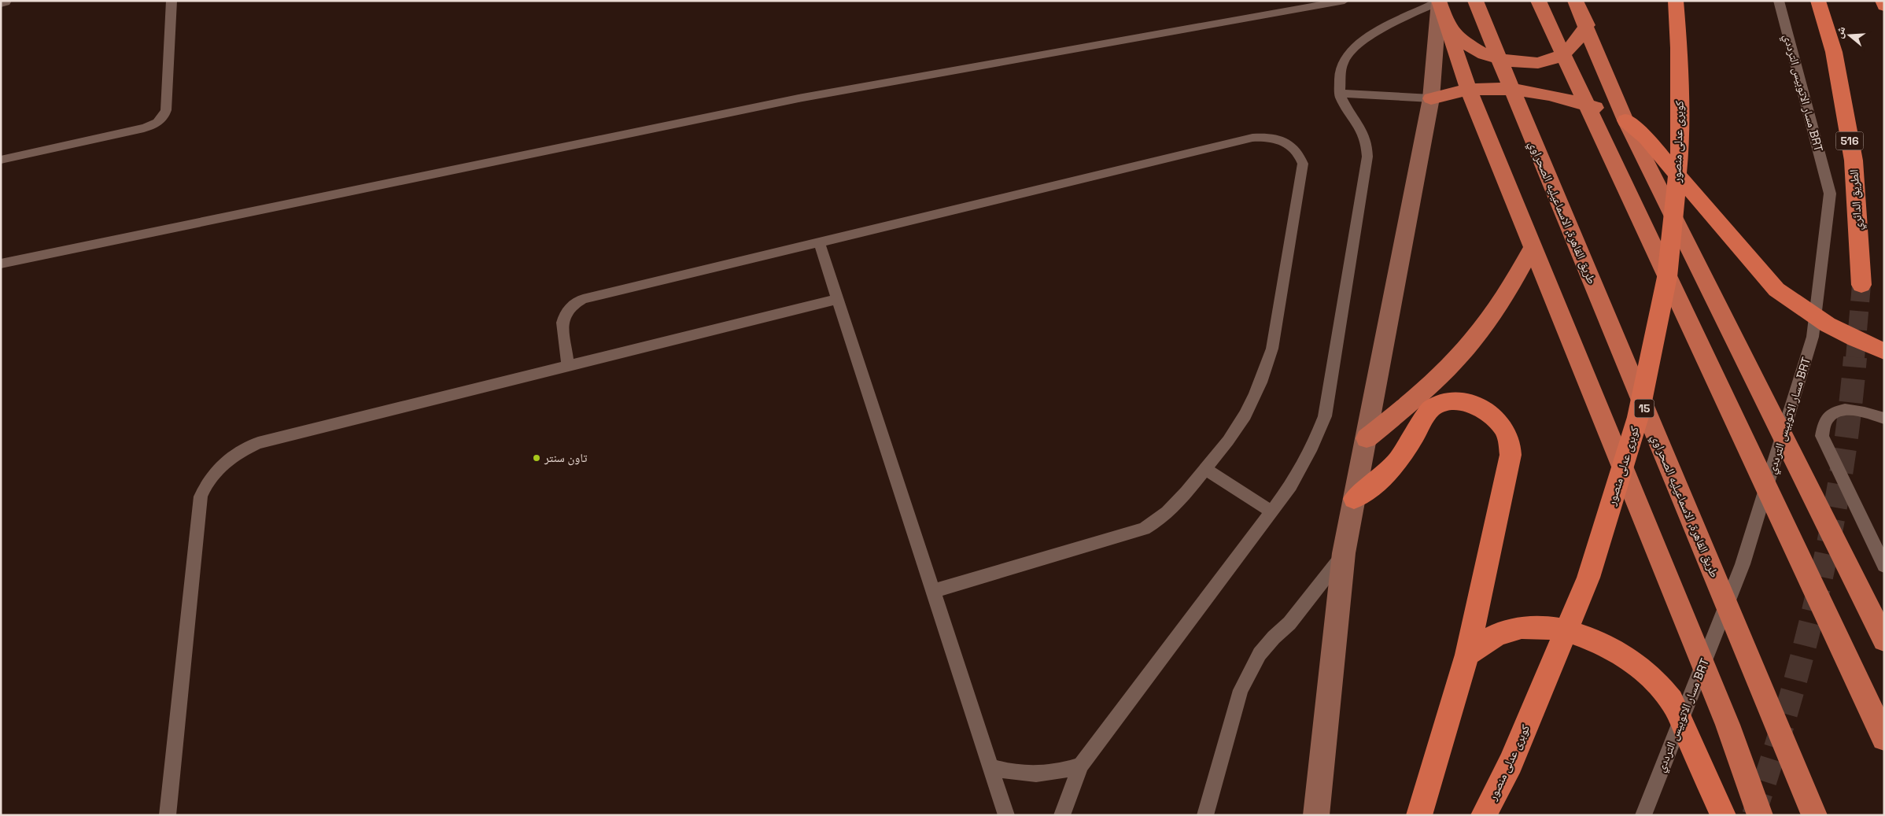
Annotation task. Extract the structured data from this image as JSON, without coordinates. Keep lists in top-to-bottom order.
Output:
{
  "streets": {
    "highway": [
      "516",
      "كوبرى عدلى منصور",
      "الطريق الدائري",
      "طريق القاهرة, الاسماعيليه الصحراوي",
      "15"
    ],
    "lane": ["مسار الاتوبيس الترددي BRT"]
  },
  "places": ["تاون سنتر"],
  "north": "left"
}
